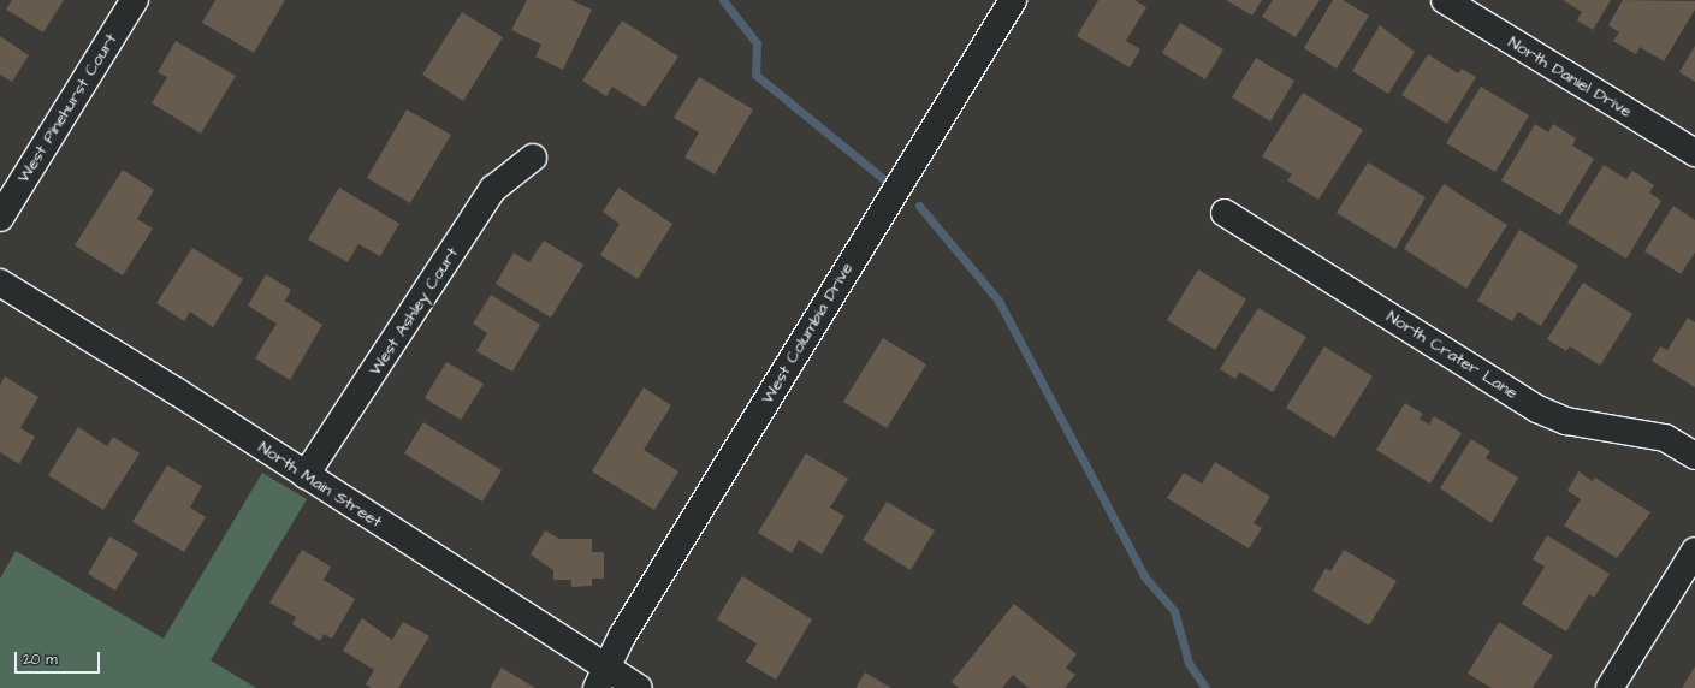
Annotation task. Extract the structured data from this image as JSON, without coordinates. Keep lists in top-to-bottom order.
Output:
{
  "streets": {
    "street": [
      "North Daniel Drive",
      "West Pinehurst Court",
      "West Ashley Court",
      "West Columbia Drive",
      "North Crater Lane",
      "North Main Street"
    ]
  },
  "crossings": [
    ["West Ashley Court", "North Main Street"],
    ["West Columbia Drive", "North Main Street"]
  ],
  "scale_bar": "20 m"
}
